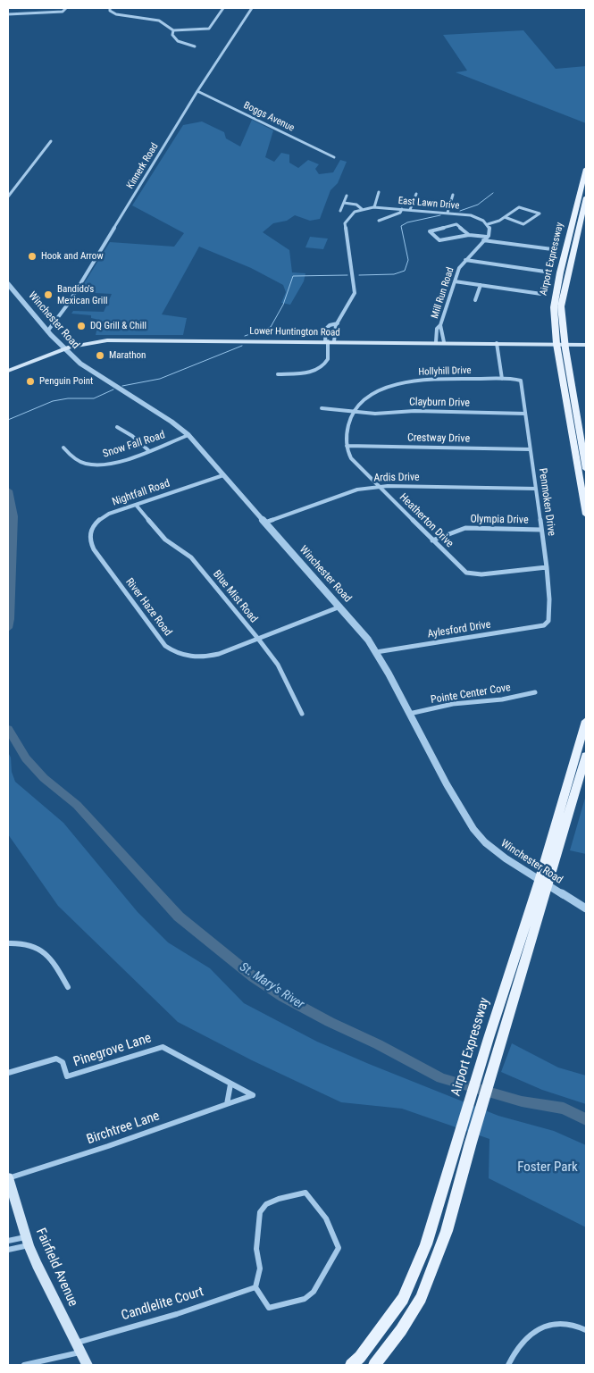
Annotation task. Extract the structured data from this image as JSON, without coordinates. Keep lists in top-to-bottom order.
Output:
{
  "streets": {
    "main road": ["Airport Expressway", "Lower Huntington Road", "Fairfield Avenue"],
    "street": [
      "Boggs Avenue",
      "Kinnerk Road",
      "East Lawn Drive",
      "Mill Run Road",
      "Winchester Road",
      "Hollyhill Drive",
      "Clayburn Drive",
      "Crestway Drive",
      "Snow Fall Road",
      "Ardis Drive",
      "Nightfall Road",
      "Penmoken Drive",
      "Olympia Drive",
      "Heatherton Drive",
      "Blue Mist Road",
      "River Haze Road",
      "Aylesford Drive",
      "Pointe Center Cove",
      "Pinegrove Lane",
      "Birchtree Lane",
      "Candlelite Court"
    ]
  },
  "crossings": [
    ["Boggs Avenue", "Kinnerk Road"],
    ["Kinnerk Road", "Winchester Road"],
    ["Airport Expressway", "Winchester Road"],
    ["Airport Expressway", "Lower Huntington Road"],
    ["Mill Run Road", "Lower Huntington Road"],
    ["Winchester Road", "Lower Huntington Road"],
    ["Winchester Road", "Snow Fall Road"],
    ["Winchester Road", "Ardis Drive"],
    ["Winchester Road", "Nightfall Road"],
    ["Winchester Road", "Aylesford Drive"],
    ["Winchester Road", "Pointe Center Cove"],
    ["Hollyhill Drive", "Clayburn Drive"],
    ["Hollyhill Drive", "Penmoken Drive"],
    ["Clayburn Drive", "Penmoken Drive"],
    ["Crestway Drive", "Penmoken Drive"],
    ["Crestway Drive", "Heatherton Drive"],
    ["Ardis Drive", "Penmoken Drive"],
    ["Ardis Drive", "Heatherton Drive"],
    ["Nightfall Road", "Blue Mist Road"],
    ["Nightfall Road", "River Haze Road"],
    ["Penmoken Drive", "Olympia Drive"],
    ["Penmoken Drive", "Heatherton Drive"],
    ["Penmoken Drive", "Aylesford Drive"],
    ["Olympia Drive", "Heatherton Drive"],
    ["Blue Mist Road", "River Haze Road"],
    ["Pinegrove Lane", "Birchtree Lane"],
    ["Birchtree Lane", "Fairfield Avenue"],
    ["Fairfield Avenue", "Candlelite Court"]
  ],
  "water": ["St. Mary's River"],
  "parks": ["Foster Park"],
  "places": [
    "Hook and Arrow",
    "Bandido's Mexican Grill",
    "DQ Grill & Chill",
    "Marathon",
    "Penguin Point"
  ]
}
